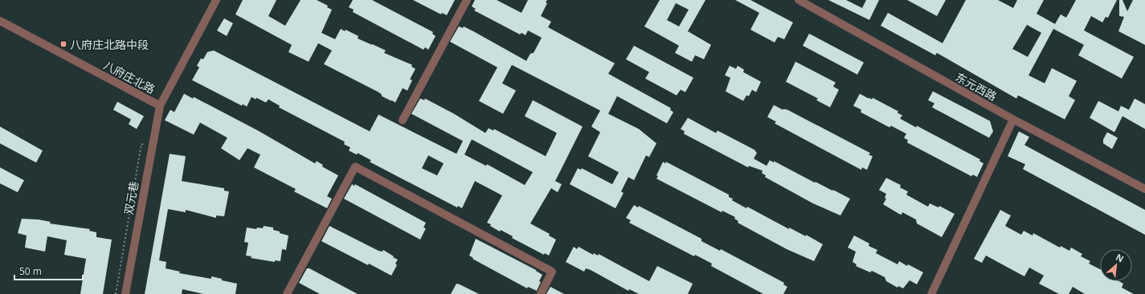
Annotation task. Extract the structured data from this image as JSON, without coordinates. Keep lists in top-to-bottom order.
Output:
{
  "streets": {
    "street": ["八府庄北路", "东元西路", "双元巷"]
  },
  "crossings": [
    ["八府庄北路", "双元巷"]
  ],
  "places": {
    "transit": ["八府庄北路中段"]
  },
  "scale_bar": "50 m",
  "north": "top right"
}
